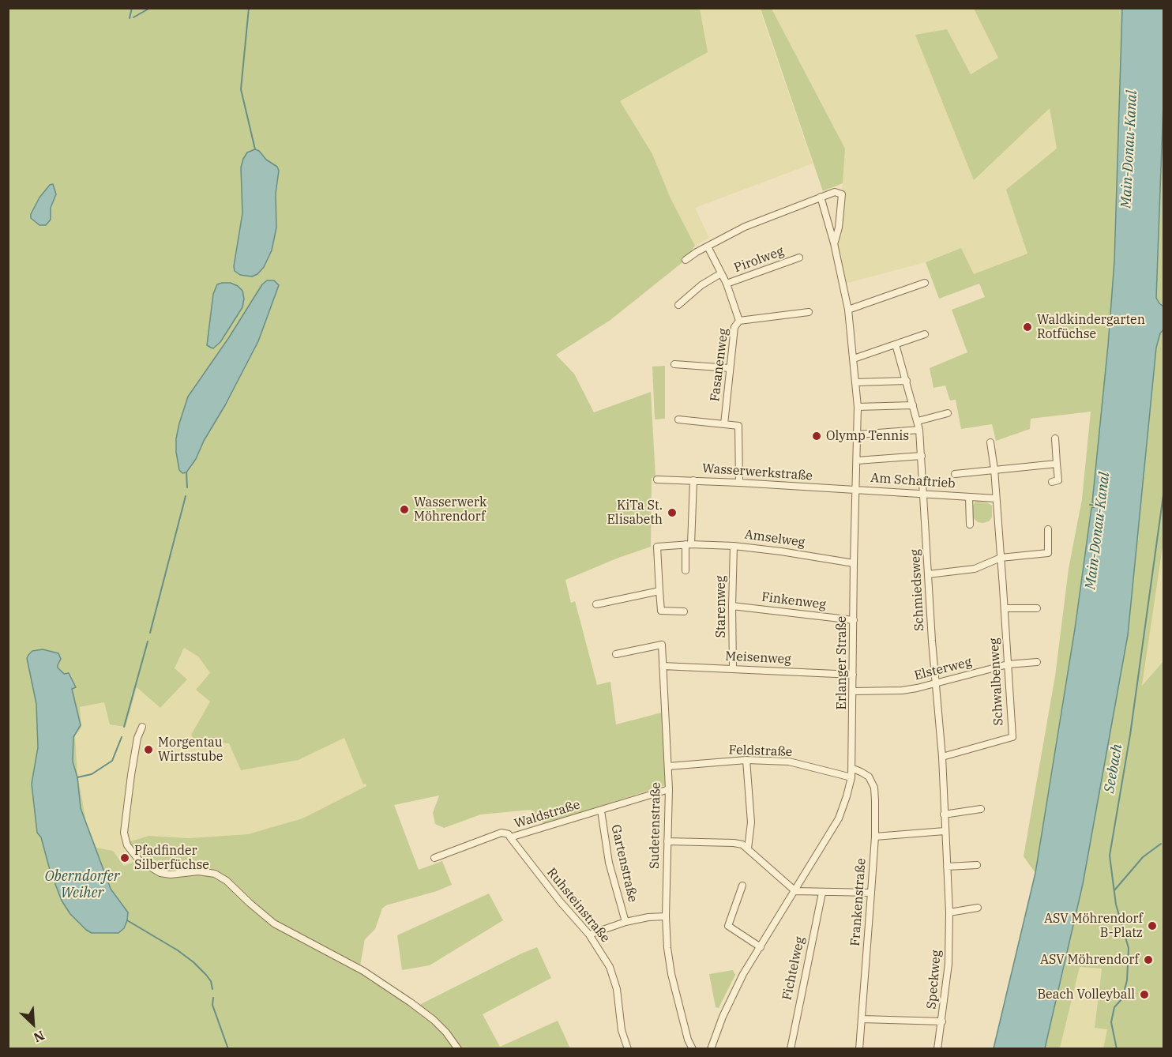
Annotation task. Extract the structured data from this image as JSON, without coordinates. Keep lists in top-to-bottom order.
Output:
{
  "streets": {
    "street": [
      "Pirolweg",
      "Fasanenweg",
      "Wasserwerkstraße",
      "Am Schaftrieb",
      "Amselweg",
      "Schmiedsweg",
      "Finkenweg",
      "Starenweg",
      "Meisenweg",
      "Erlanger Straße",
      "Elsterweg",
      "Schwalbenweg",
      "Feldstraße",
      "Waldstraße",
      "Sudetenstraße",
      "Gartenstraße",
      "Frankenstraße",
      "Ruhsteinstraße",
      "Fichtelweg",
      "Speckweg"
    ]
  },
  "crossings": [
    ["Pirolweg", "Fasanenweg"],
    ["Wasserwerkstraße", "Am Schaftrieb"],
    ["Wasserwerkstraße", "Erlanger Straße"],
    ["Am Schaftrieb", "Schmiedsweg"],
    ["Am Schaftrieb", "Erlanger Straße"],
    ["Am Schaftrieb", "Schwalbenweg"],
    ["Amselweg", "Starenweg"],
    ["Amselweg", "Erlanger Straße"],
    ["Schmiedsweg", "Elsterweg"],
    ["Schmiedsweg", "Speckweg"],
    ["Finkenweg", "Starenweg"],
    ["Finkenweg", "Erlanger Straße"],
    ["Starenweg", "Meisenweg"],
    ["Meisenweg", "Erlanger Straße"],
    ["Meisenweg", "Sudetenstraße"],
    ["Erlanger Straße", "Elsterweg"],
    ["Erlanger Straße", "Feldstraße"],
    ["Erlanger Straße", "Frankenstraße"],
    ["Elsterweg", "Schwalbenweg"],
    ["Elsterweg", "Speckweg"],
    ["Schwalbenweg", "Speckweg"],
    ["Feldstraße", "Sudetenstraße"],
    ["Waldstraße", "Sudetenstraße"],
    ["Waldstraße", "Gartenstraße"],
    ["Waldstraße", "Ruhsteinstraße"]
  ],
  "water": ["Main-Donau-Kanal", "Seebach", "Oberndorfer Weiher"],
  "places": [
    "Waldkindergarten Rotfüchse",
    "Olymp Tennis",
    "Wasserwerk Möhrendorf",
    "KiTa St. Elisabeth",
    "Morgentau Wirtsstube",
    "Pfadfinder Silberfüchse",
    "ASV Möhrendorf B-Platz",
    "ASV Möhrendorf",
    "Beach Volleyball"
  ],
  "north": "bottom right"
}
